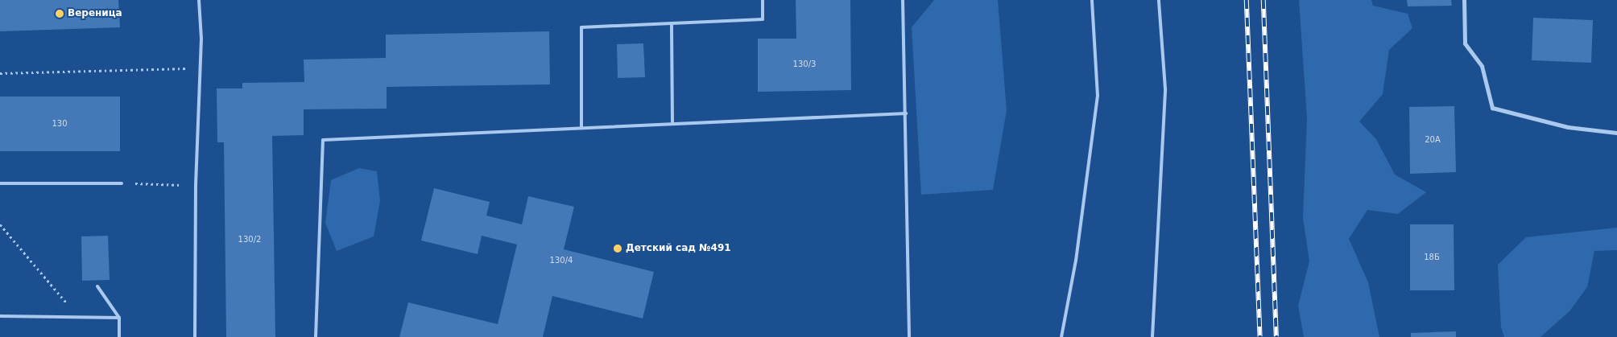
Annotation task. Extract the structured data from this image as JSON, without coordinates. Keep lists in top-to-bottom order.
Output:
{
  "places": ["Вереница", "Детский сад №491"],
  "house_numbers": [
    "130/3",
    "130",
    "20А",
    "130/2",
    "18Б",
    "130/4"
  ]
}
